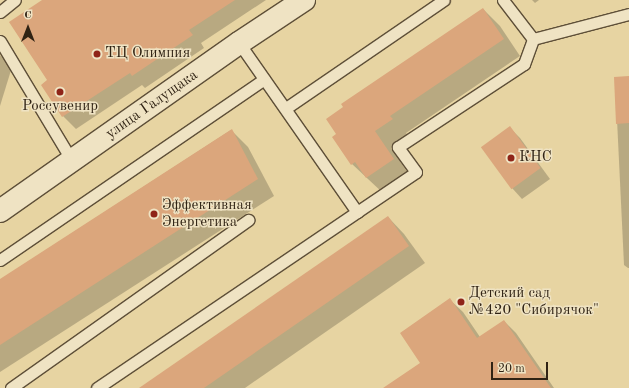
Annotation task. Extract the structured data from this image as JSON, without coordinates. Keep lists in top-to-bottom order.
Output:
{
  "streets": {
    "street": ["улица Галущака"]
  },
  "places": [
    "ТЦ Олимпия",
    "Россувенир",
    "КНС",
    "Эффективная Энергетика",
    "Детский сад №420 \"Сибирячок\""
  ],
  "scale_bar": "20 m",
  "north": "top"
}
